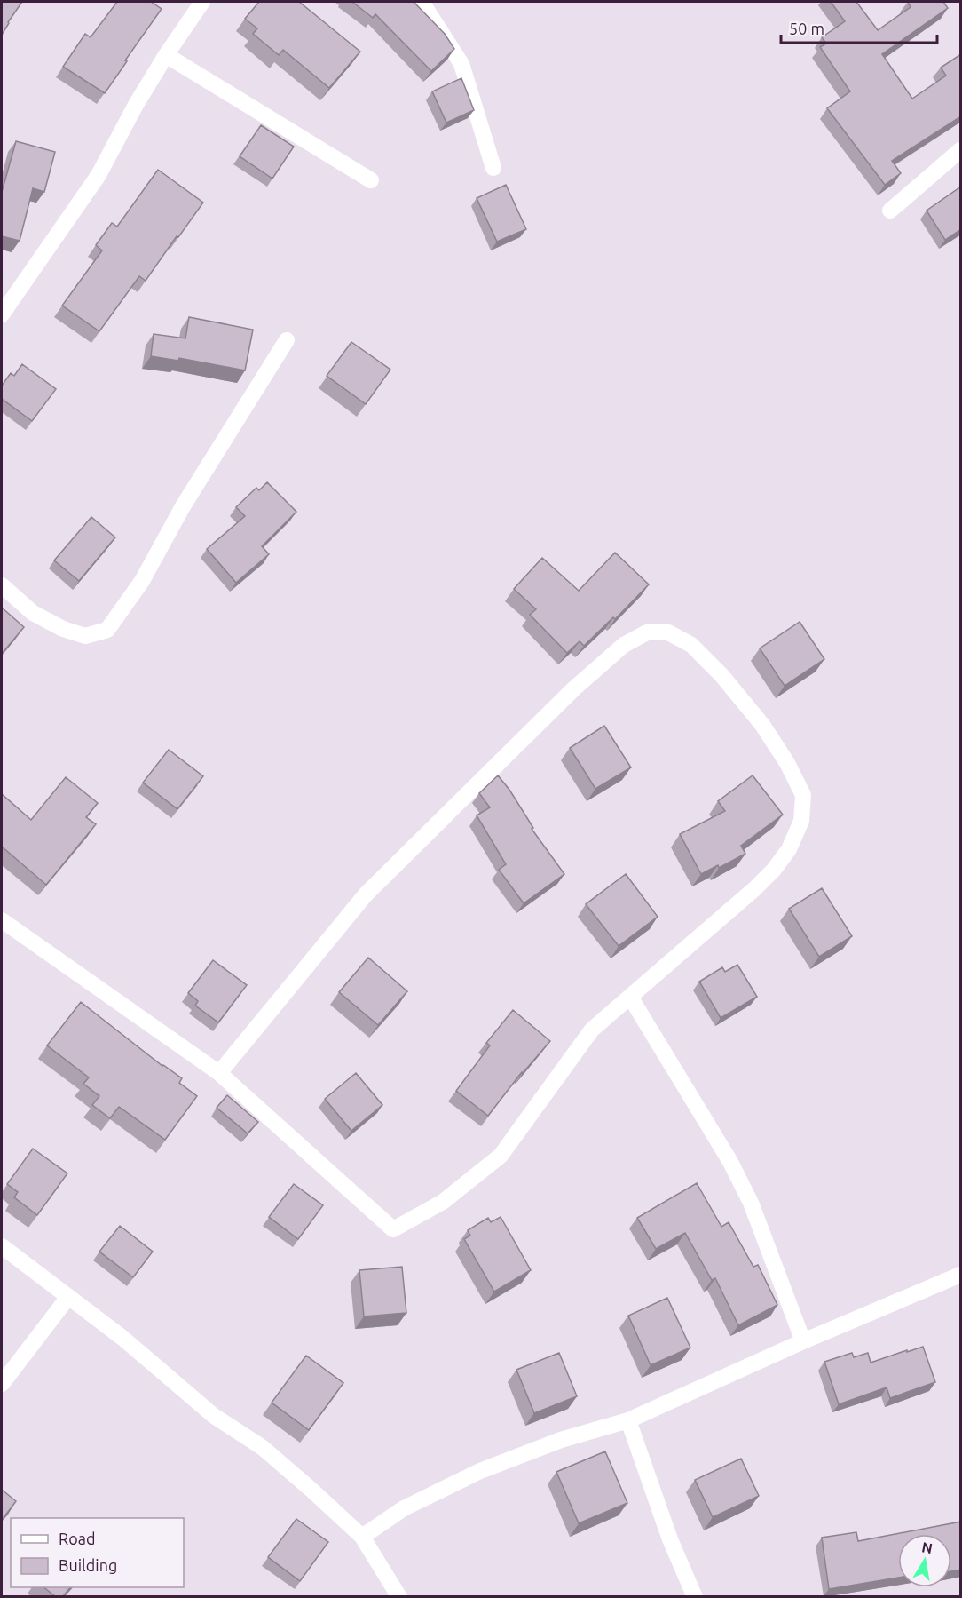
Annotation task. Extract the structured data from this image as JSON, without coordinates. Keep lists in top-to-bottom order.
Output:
{
  "legend": ["Road", "Building"],
  "scale_bar": "50 m",
  "north": "top"
}
